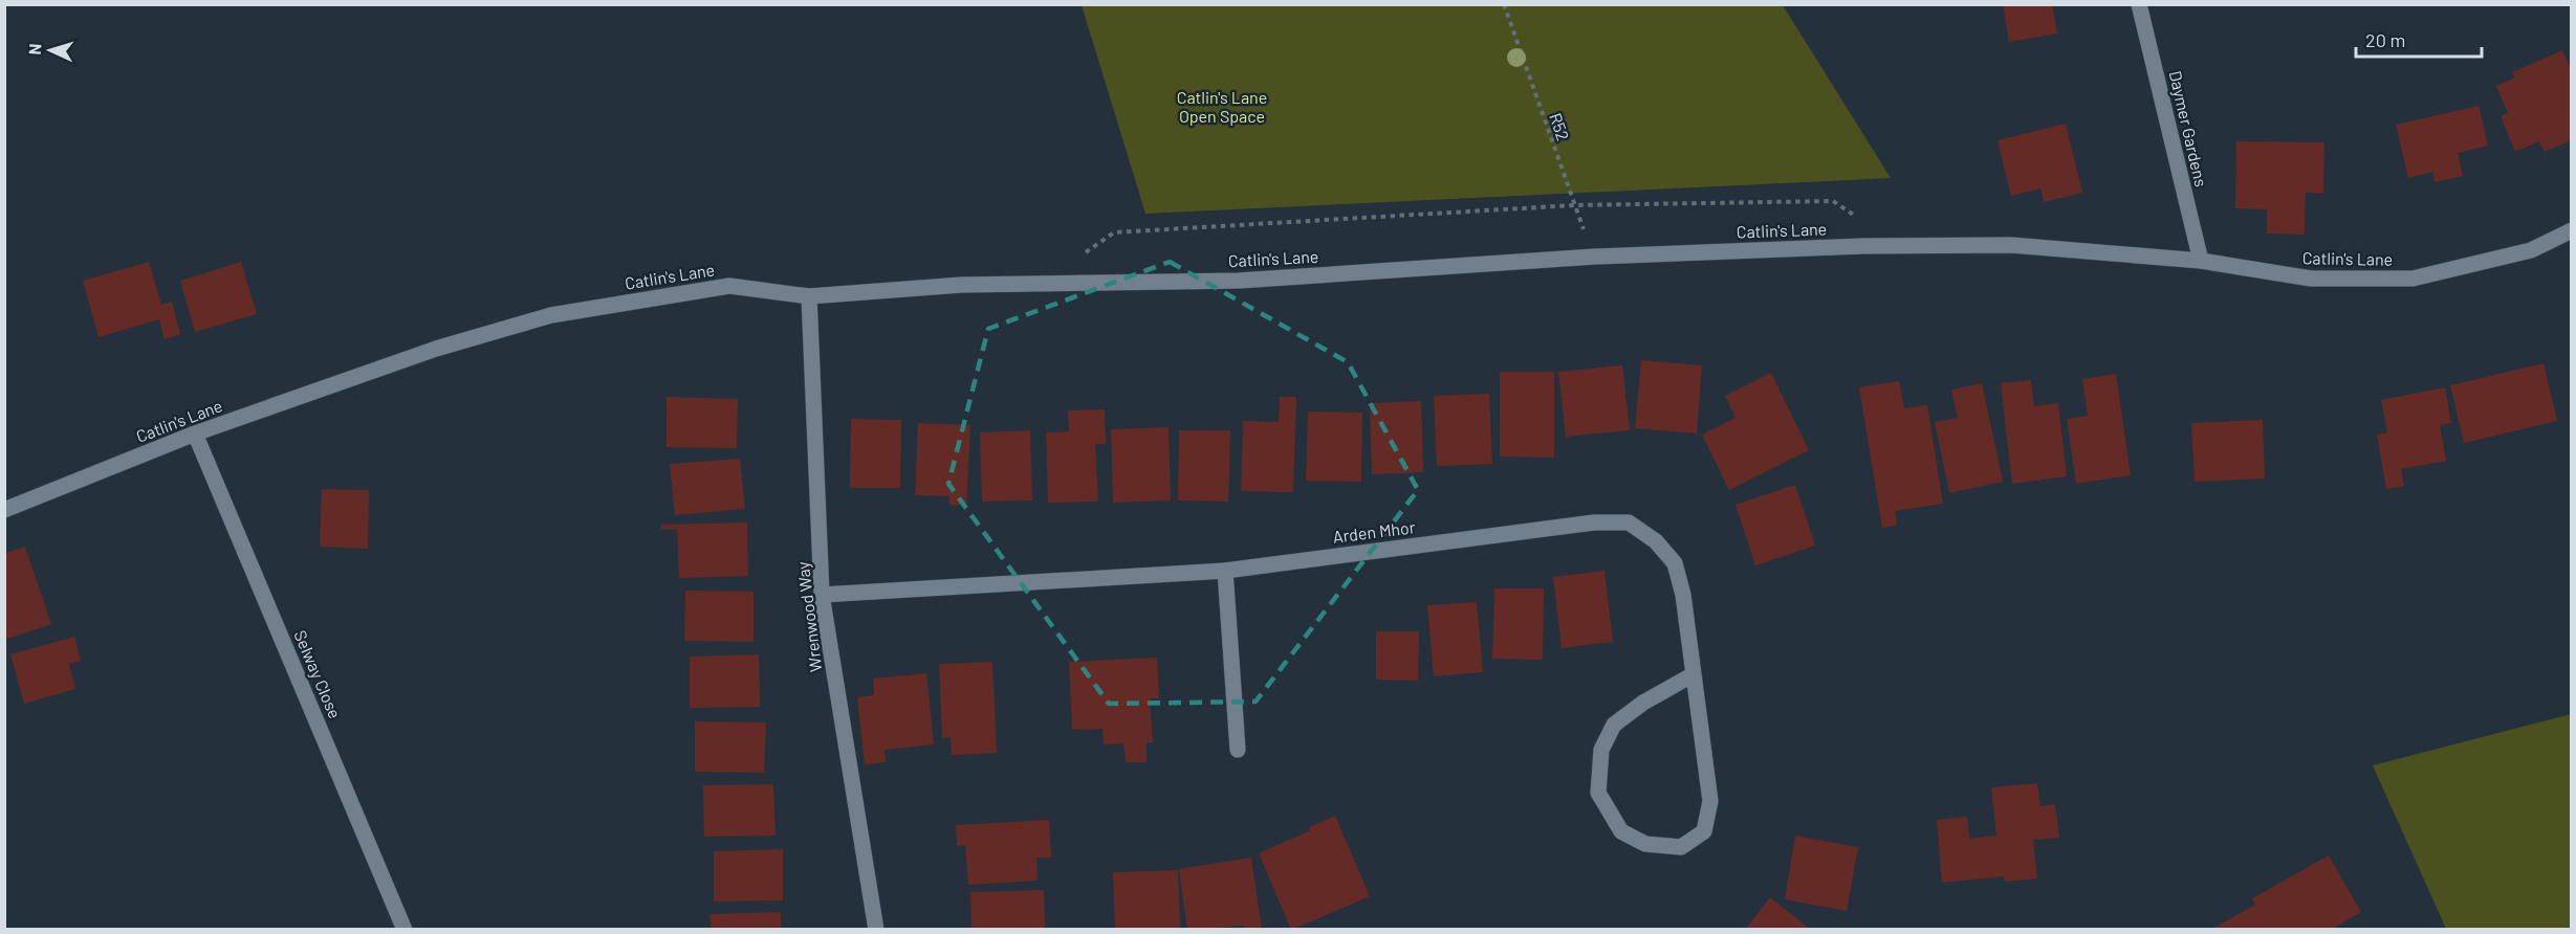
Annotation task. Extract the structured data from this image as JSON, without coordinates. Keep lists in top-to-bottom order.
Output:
{
  "streets": {
    "street": [
      "Daymer Gardens",
      "Catlin's Lane",
      "Arden Mhor",
      "Wrenwood Way",
      "Selway Close"
    ],
    "path": ["R52"]
  },
  "crossings": [
    ["R52", "Catlin's Lane"],
    ["Daymer Gardens", "Catlin's Lane"],
    ["Catlin's Lane", "Wrenwood Way"],
    ["Catlin's Lane", "Selway Close"],
    ["Arden Mhor", "Wrenwood Way"]
  ],
  "parks": ["Catlin's Lane Open Space"],
  "scale_bar": "20 m",
  "north": "left"
}
